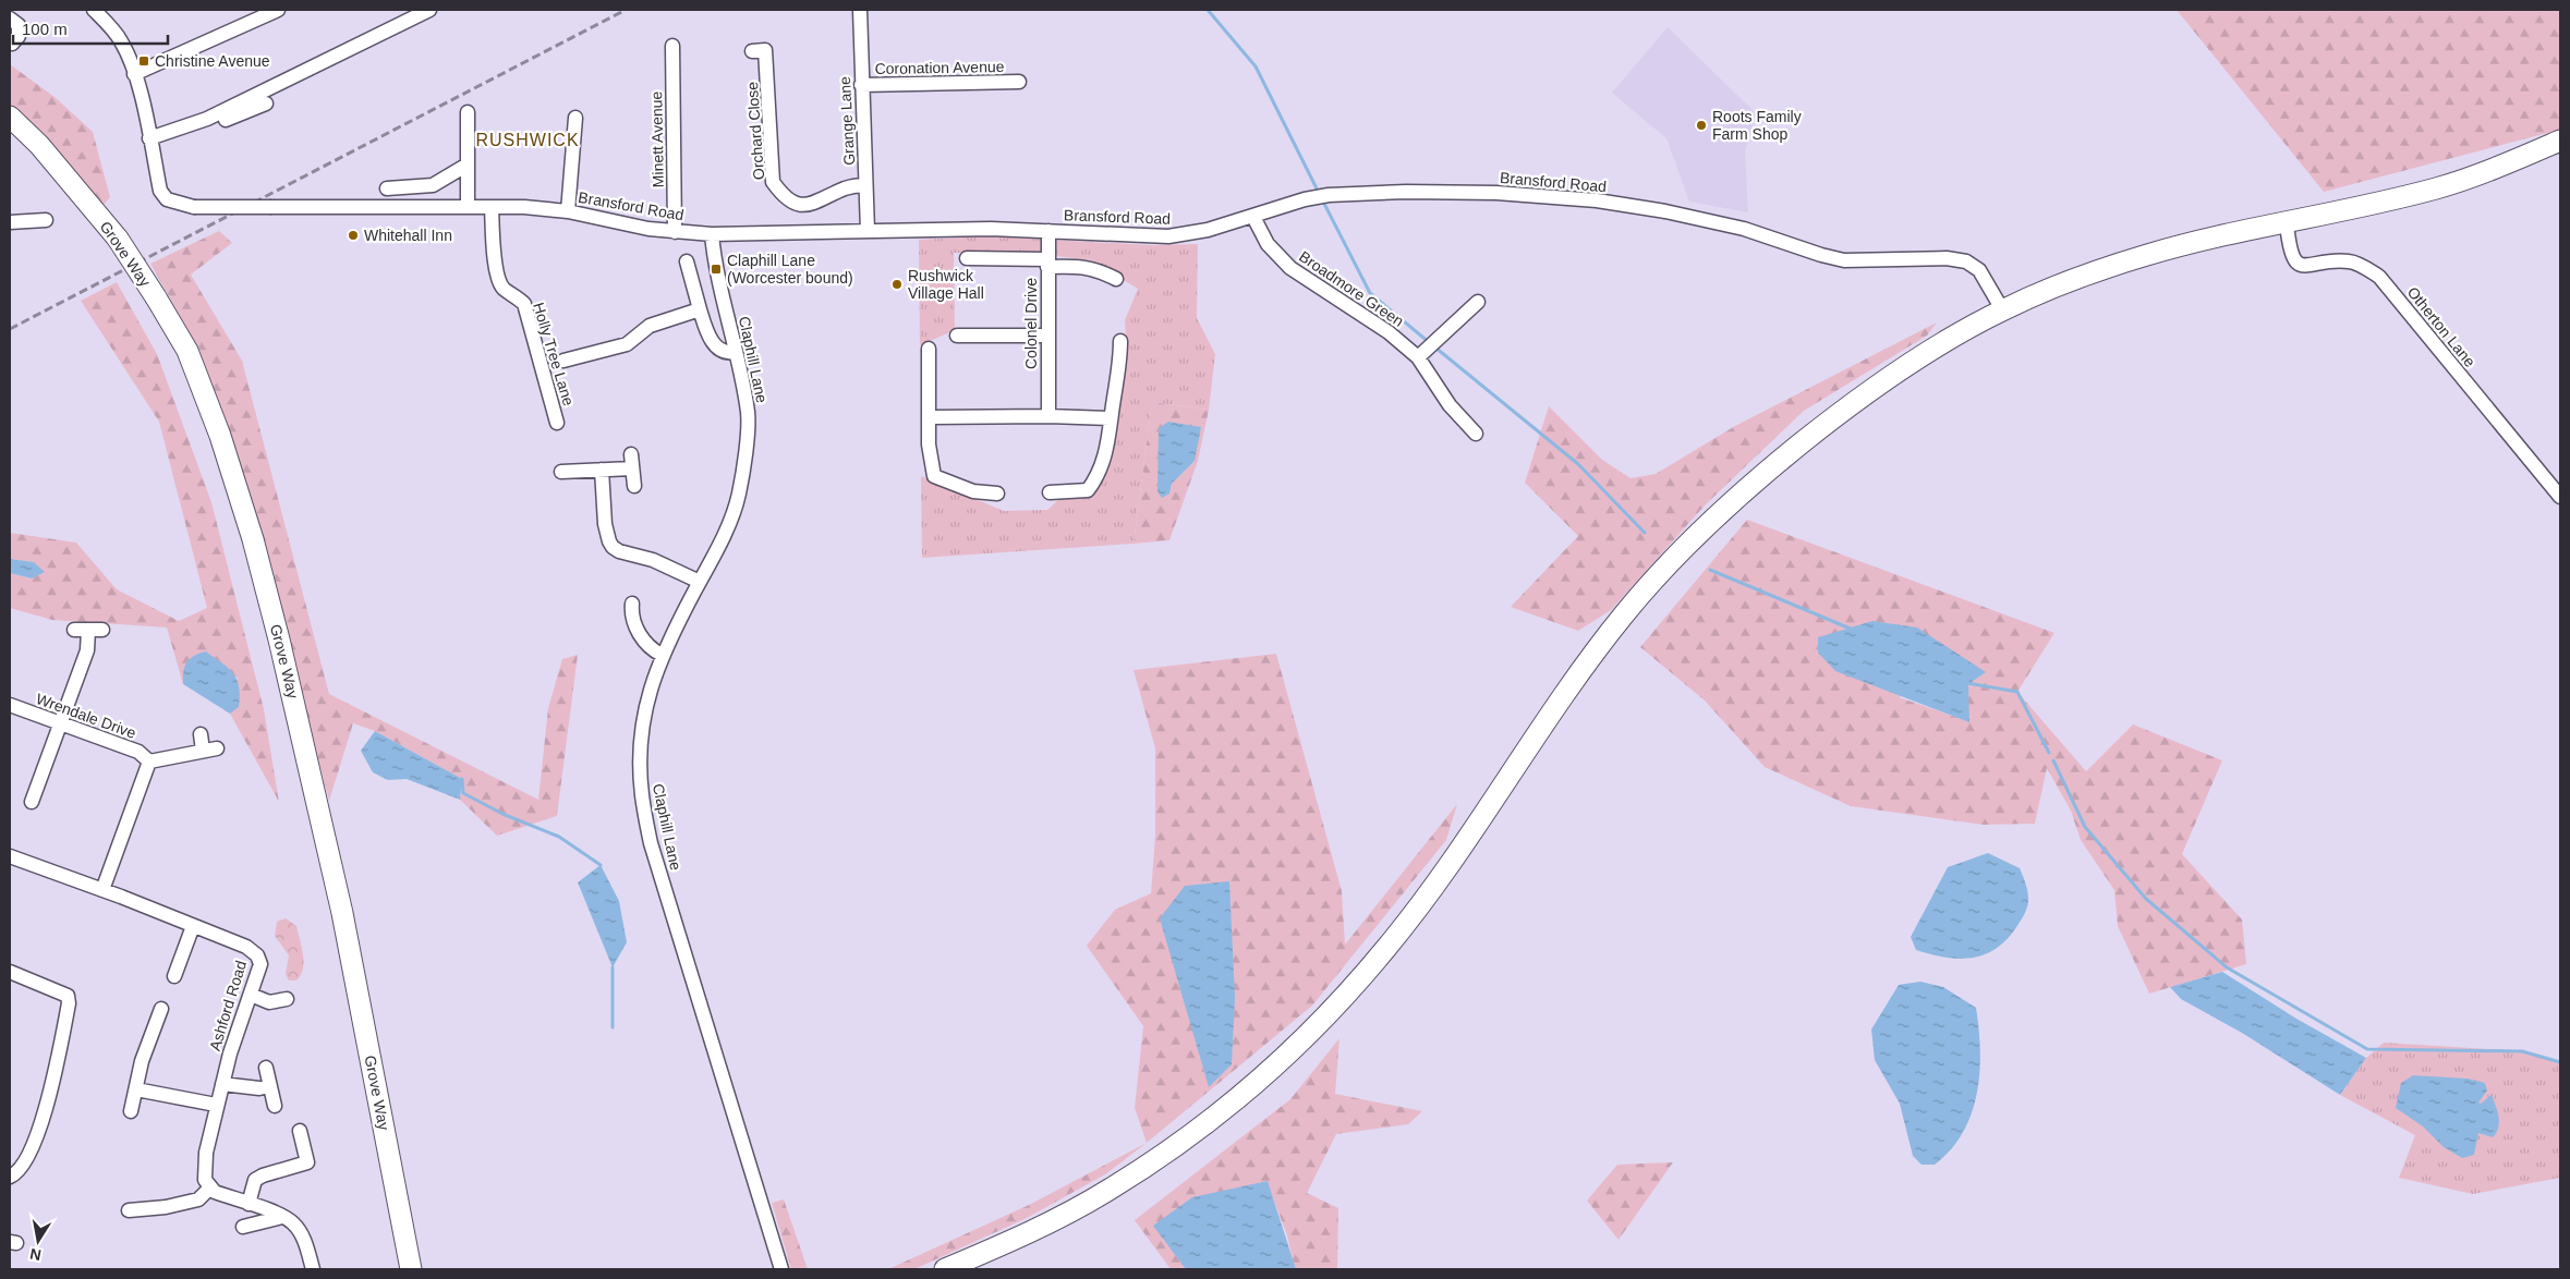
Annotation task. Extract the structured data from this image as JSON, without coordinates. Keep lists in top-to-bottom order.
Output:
{
  "streets": {
    "highway": ["Grove Way"],
    "street": [
      "Coronation Avenue",
      "Grange Lane",
      "Orchard Close",
      "Minett Avenue",
      "Bransford Road",
      "Broadmore Green",
      "Colonel Drive",
      "Otherton Lane",
      "Holly Tree Lane",
      "Claphill Lane",
      "Wrendale Drive",
      "Ashford Road"
    ]
  },
  "crossings": [
    ["Coronation Avenue", "Grange Lane"],
    ["Grange Lane", "Orchard Close"],
    ["Grange Lane", "Bransford Road"],
    ["Minett Avenue", "Bransford Road"],
    ["Bransford Road", "Broadmore Green"],
    ["Bransford Road", "Colonel Drive"],
    ["Bransford Road", "Holly Tree Lane"],
    ["Bransford Road", "Claphill Lane"]
  ],
  "districts": ["RUSHWICK"],
  "places": {
    "transit": ["Christine Avenue", "Claphill Lane (Worcester bound)"],
    "other": ["Roots Family Farm Shop", "Whitehall Inn", "Rushwick Village Hall"]
  },
  "scale_bar": "100 m",
  "north": "bottom"
}
